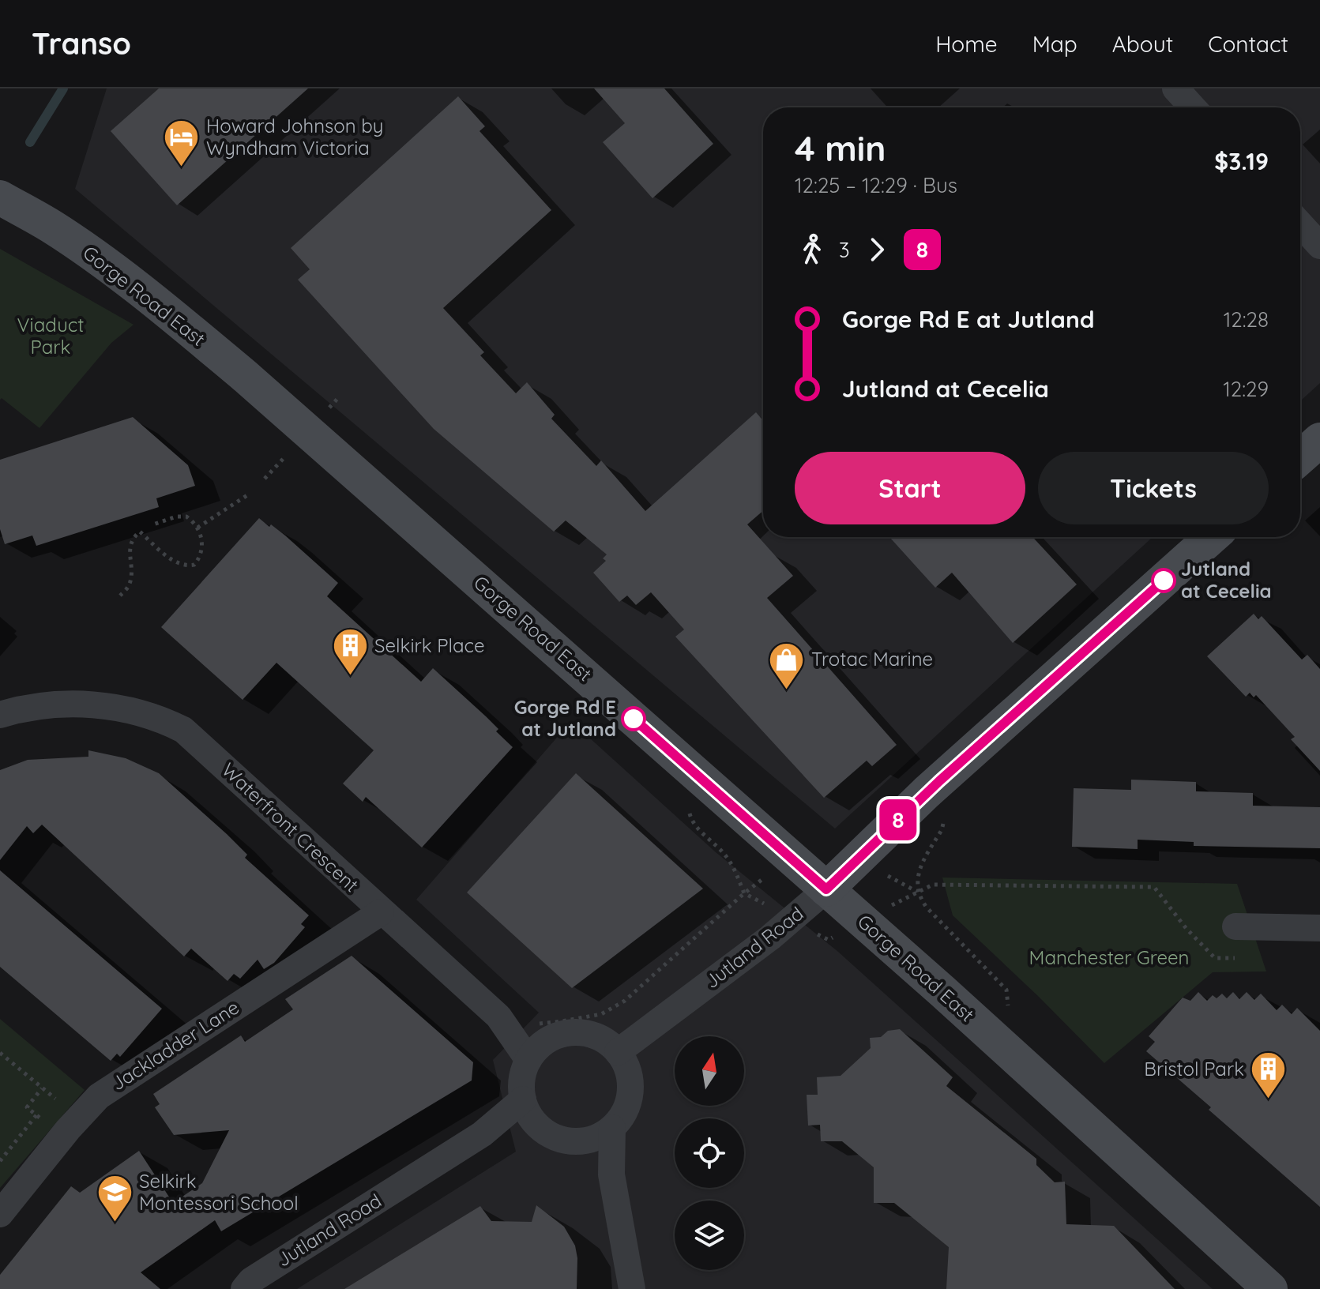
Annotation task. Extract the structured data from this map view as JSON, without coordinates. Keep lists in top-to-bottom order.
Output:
{
  "streets": {
    "main road": ["Gorge Road East", "Jutland Road"],
    "street": ["Waterfront Crescent", "Jackladder Lane"]
  },
  "crossings": [
    ["Gorge Road East", "Jutland Road"],
    ["Waterfront Crescent", "Jutland Road"],
    ["Waterfront Crescent", "Jackladder Lane"]
  ],
  "parks": ["Viaduct Park", "Manchester Green"],
  "places": {
    "hotel": ["Howard Johnson by Wyndham Victoria"],
    "other": ["Jutland at Cecelia", "Gorge Rd E at Jutland"],
    "building": ["Selkirk Place", "Bristol Park"],
    "shop": ["Trotac Marine"],
    "school or university": ["Selkirk Montessori School"]
  },
  "lines": ["bus line 8"],
  "north": "top",
  "page": {
    "header": "Transo",
    "nav": [
      "Home",
      "Map",
      "About",
      "Contact"
    ],
    "on_map": "8",
    "heading": ["4 min", "12:25 – 12:29 · Bus", "$3.19"],
    "legs": ["3", "8"],
    "list": [
      {
        "name": "Gorge Rd E at Jutland",
        "value": "12:28"
      },
      {
        "name": "Jutland at Cecelia",
        "value": "12:29"
      }
    ],
    "buttons": ["Start", "Tickets"]
  }
}
